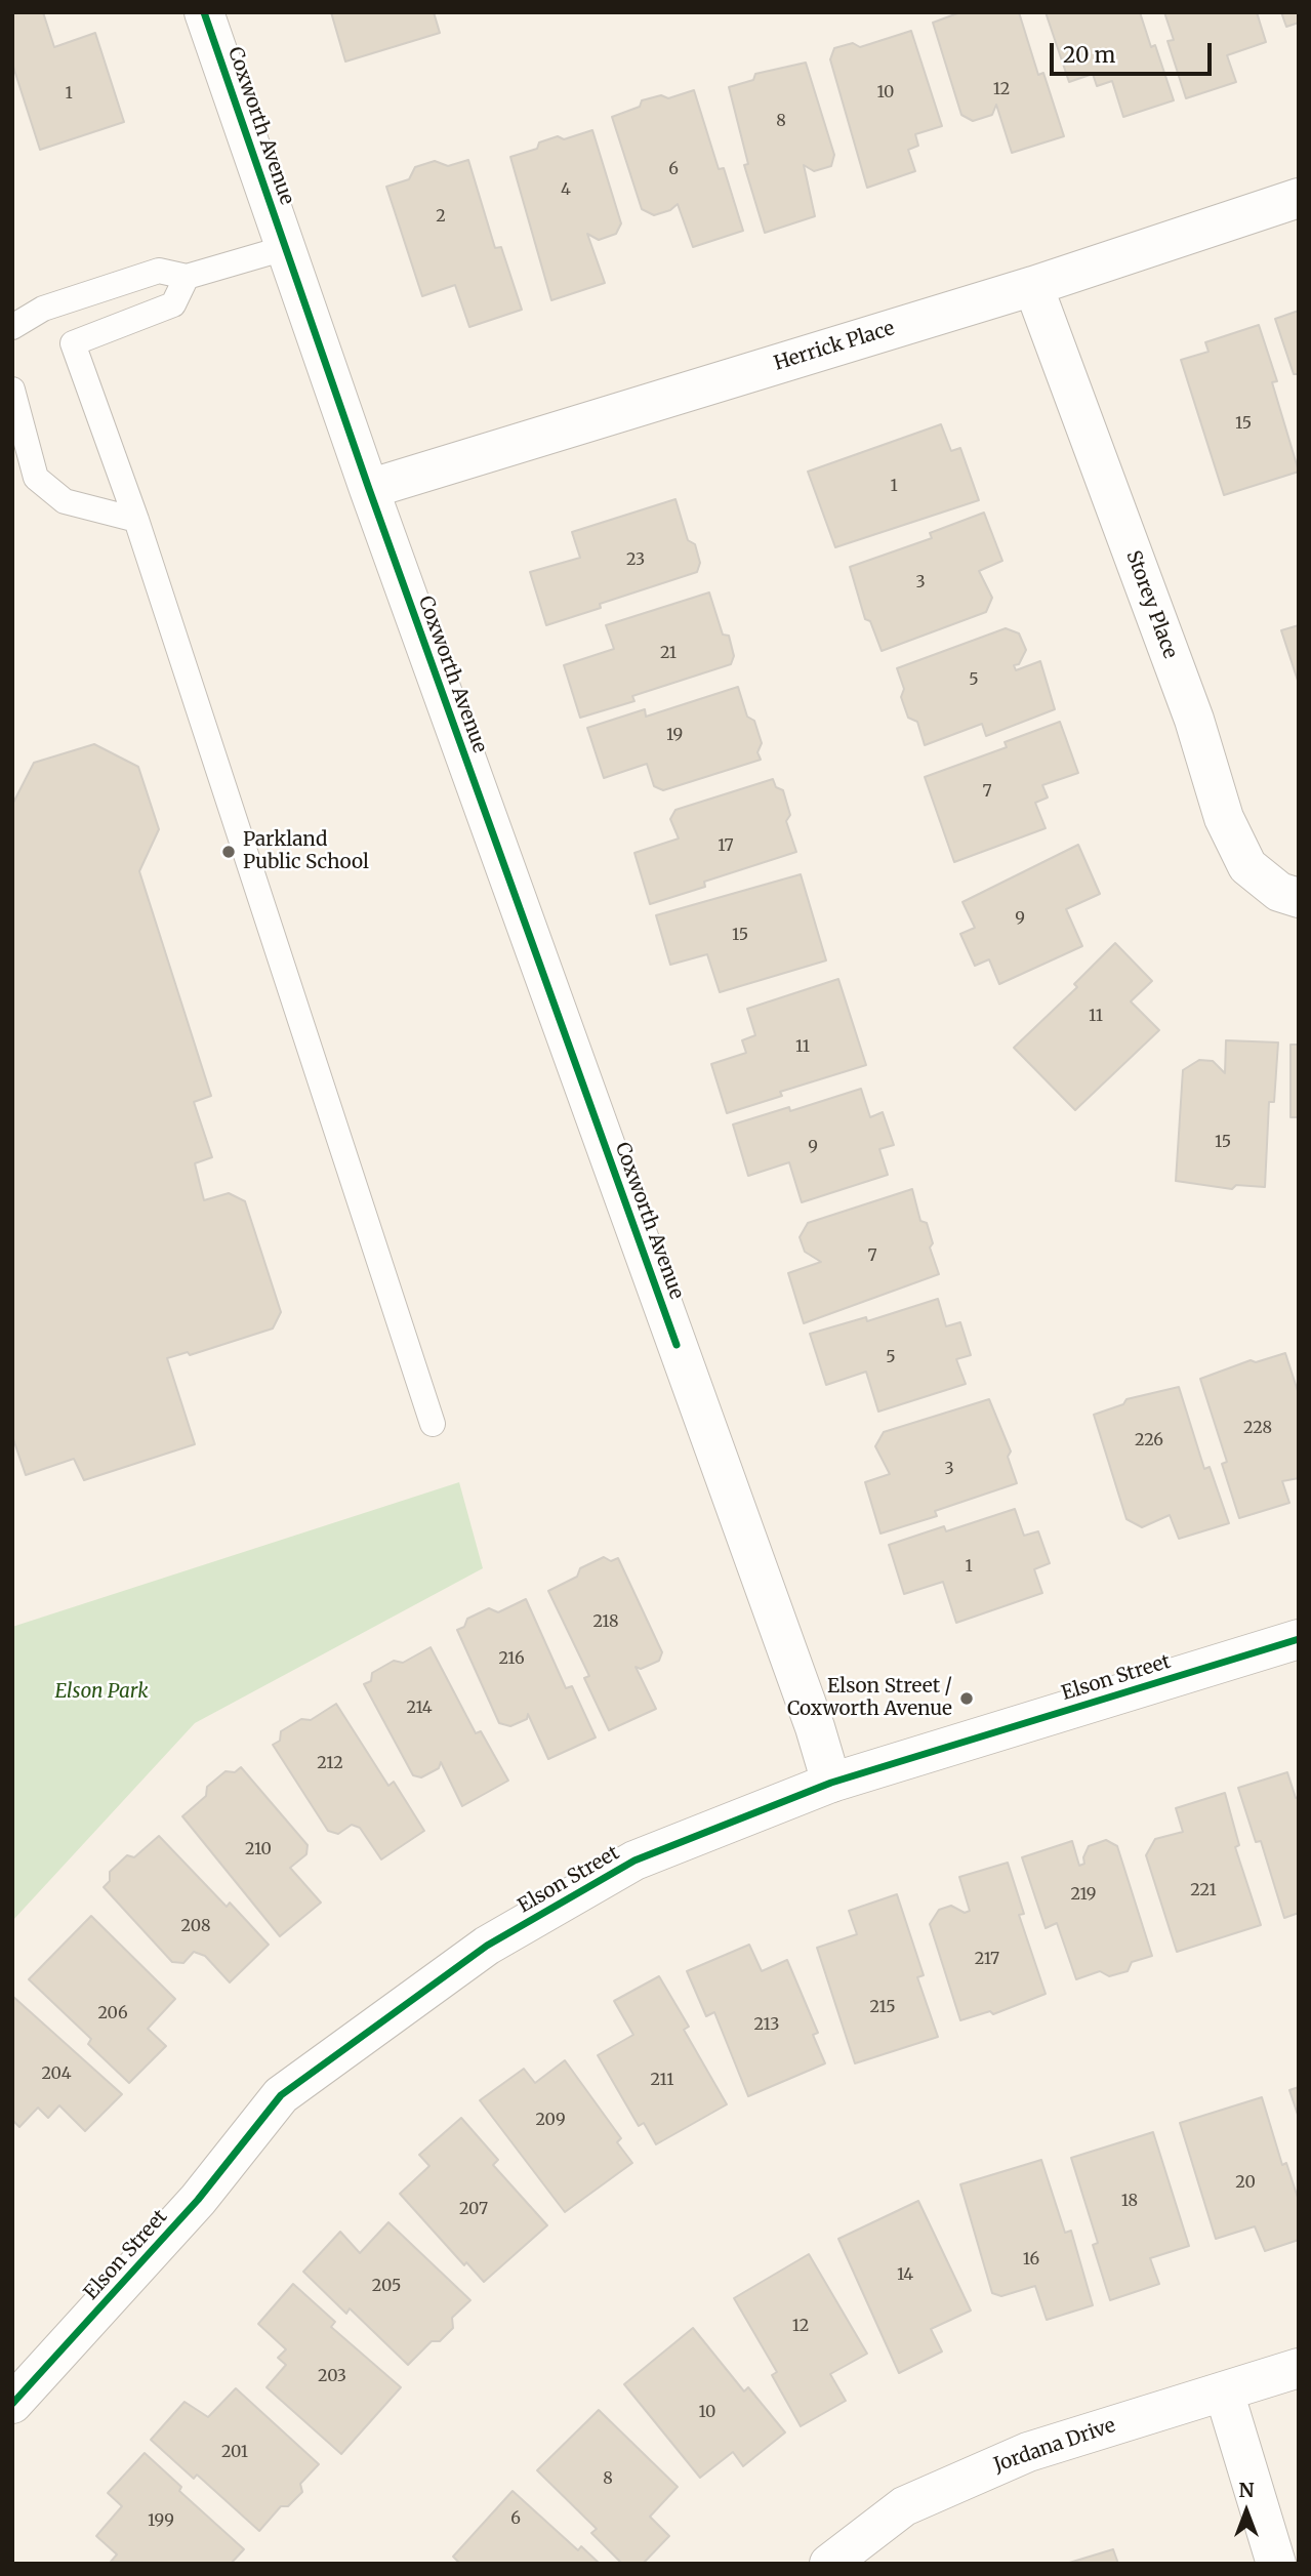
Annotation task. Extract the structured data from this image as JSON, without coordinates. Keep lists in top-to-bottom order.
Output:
{
  "streets": {
    "street": [
      "Coxworth Avenue",
      "Herrick Place",
      "Storey Place",
      "Elson Street",
      "Jordana Drive"
    ]
  },
  "crossings": [
    ["Coxworth Avenue", "Herrick Place"],
    ["Coxworth Avenue", "Elson Street"],
    ["Herrick Place", "Storey Place"]
  ],
  "parks": ["Elson Park"],
  "places": ["Parkland Public School", "Elson Street / Coxworth Avenue"],
  "house_numbers": [
    "12",
    "10",
    "1",
    "8",
    "6",
    "4",
    "2",
    "15",
    "1",
    "23",
    "3",
    "21",
    "5",
    "19",
    "7",
    "17",
    "9",
    "15",
    "11",
    "11",
    "15",
    "9",
    "7",
    "5",
    "228",
    "226",
    "3",
    "1",
    "218",
    "216",
    "214",
    "212",
    "210",
    "221",
    "219",
    "208",
    "217",
    "215",
    "206",
    "213",
    "204",
    "211",
    "209",
    "20",
    "18",
    "207",
    "16",
    "14",
    "205",
    "12",
    "203",
    "10",
    "201",
    "8",
    "6",
    "199"
  ],
  "scale_bar": "20 m",
  "north": "top"
}
